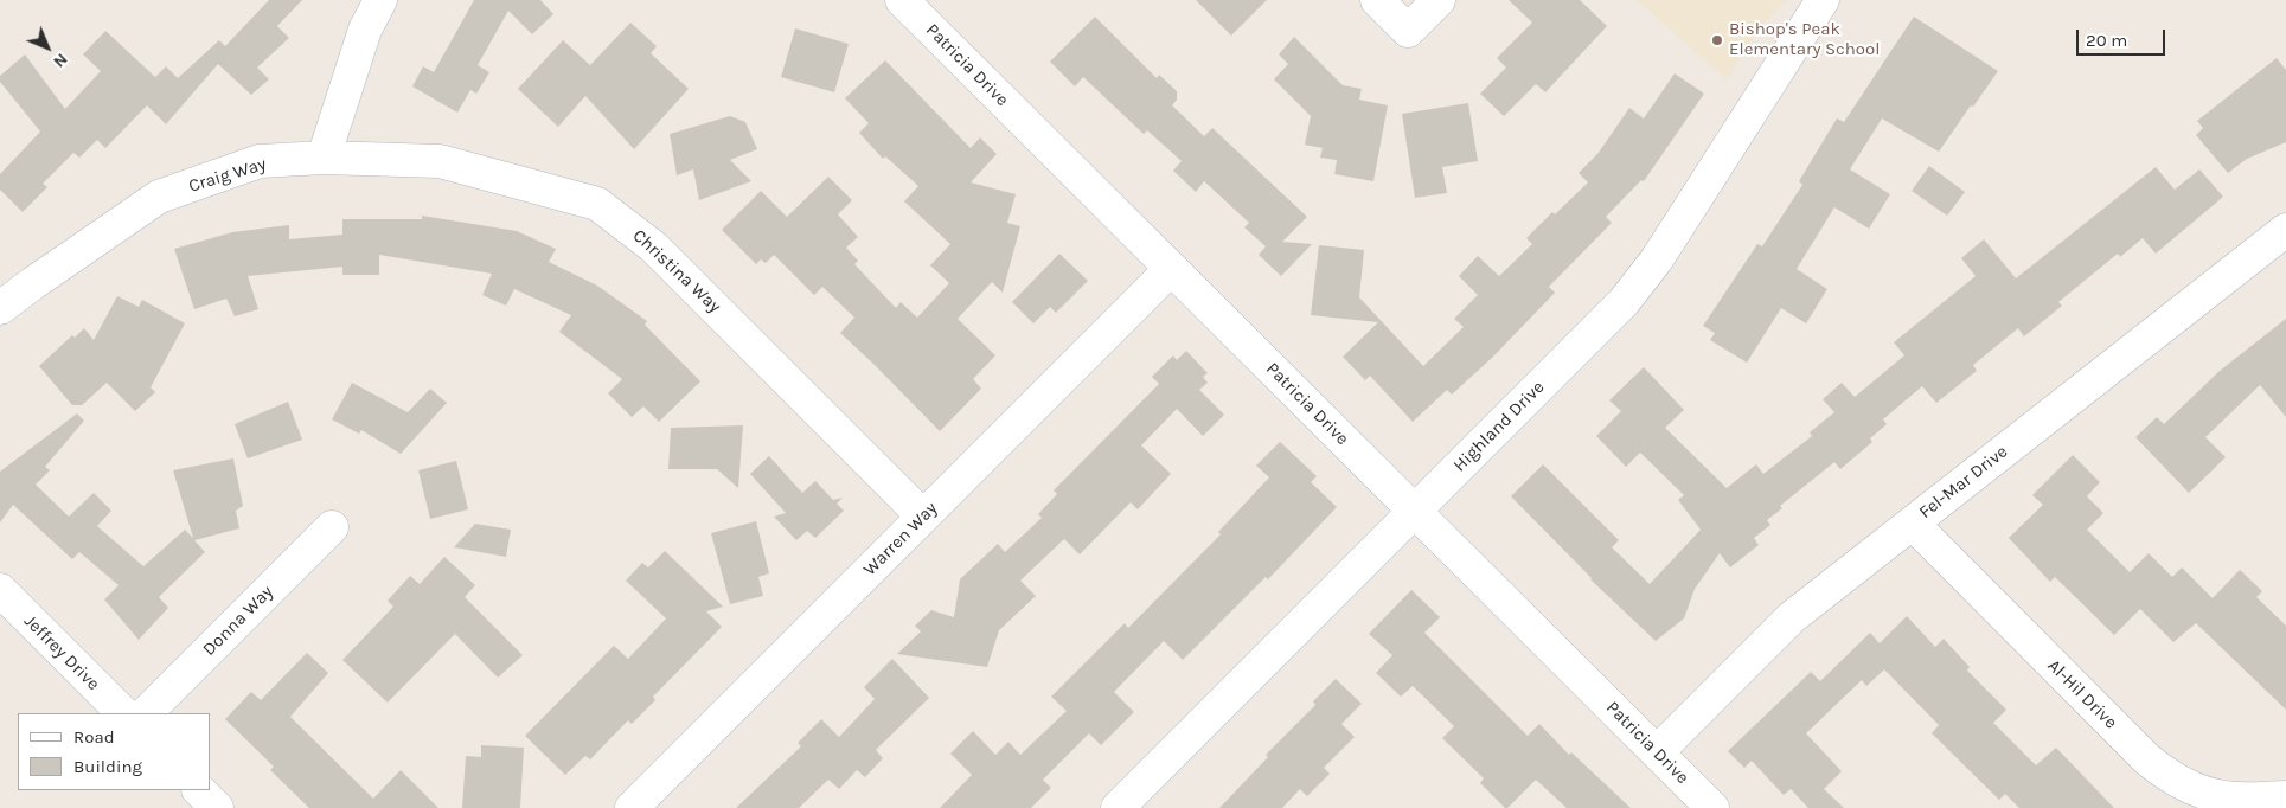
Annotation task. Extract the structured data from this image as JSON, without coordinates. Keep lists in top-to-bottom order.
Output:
{
  "streets": {
    "street": [
      "Patricia Drive",
      "Craig Way",
      "Christina Way",
      "Highland Drive",
      "Fel-Mar Drive",
      "Warren Way",
      "Donna Way",
      "Jeffrey Drive",
      "Al-Hil Drive"
    ]
  },
  "crossings": [
    ["Patricia Drive", "Highland Drive"],
    ["Patricia Drive", "Fel-Mar Drive"],
    ["Patricia Drive", "Warren Way"],
    ["Craig Way", "Christina Way"],
    ["Christina Way", "Warren Way"],
    ["Fel-Mar Drive", "Al-Hil Drive"]
  ],
  "places": ["Bishop's Peak Elementary School"],
  "legend": ["Road", "Building"],
  "scale_bar": "20 m",
  "north": "bottom right"
}
